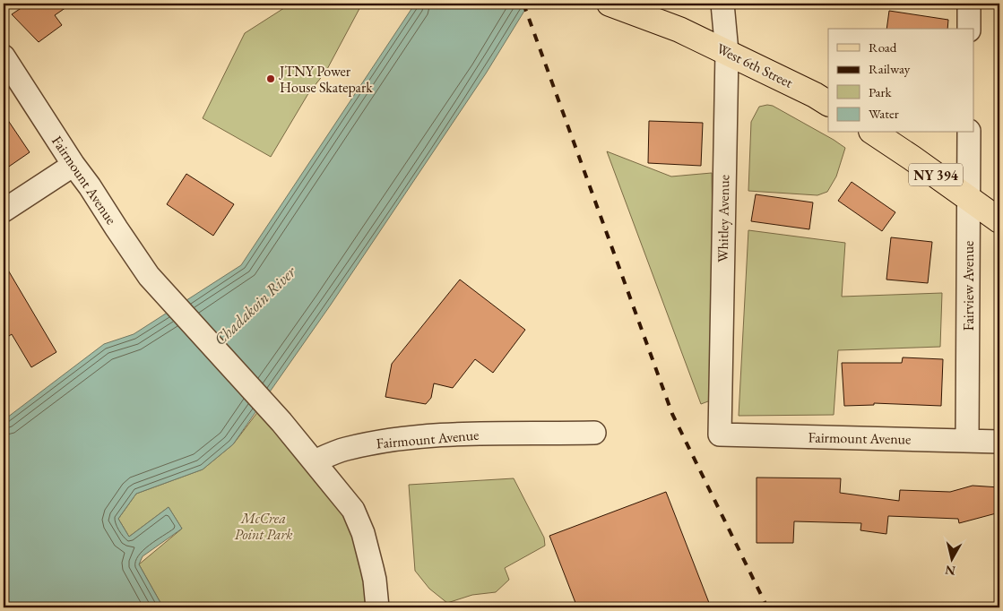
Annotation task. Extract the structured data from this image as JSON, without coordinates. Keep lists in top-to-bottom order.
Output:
{
  "streets": {
    "main road": ["West 6th Street", "NY 394"],
    "street": ["Fairmount Avenue", "Whitley Avenue", "Fairview Avenue"]
  },
  "crossings": [
    ["West 6th Street", "Whitley Avenue"],
    ["NY 394", "Fairview Avenue"],
    ["Fairmount Avenue", "Whitley Avenue"],
    ["Fairmount Avenue", "Fairview Avenue"]
  ],
  "water": ["Chadakoin River"],
  "parks": ["McCrea Point Park"],
  "places": ["JTNY Power House Skatepark"],
  "legend": [
    "Road",
    "Railway",
    "Park",
    "Water"
  ],
  "north": "bottom"
}
